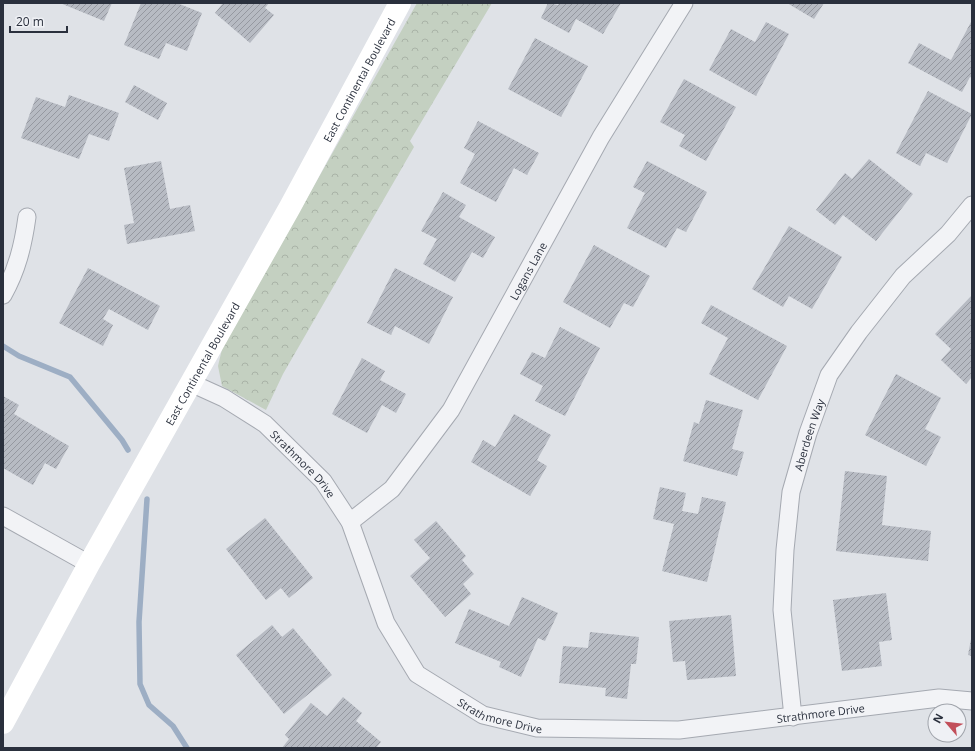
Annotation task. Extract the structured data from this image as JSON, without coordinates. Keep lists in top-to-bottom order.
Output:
{
  "streets": {
    "main road": ["East Continental Boulevard"],
    "street": ["Logans Lane", "Aberdeen Way", "Strathmore Drive"]
  },
  "crossings": [
    ["East Continental Boulevard", "Strathmore Drive"],
    ["Logans Lane", "Strathmore Drive"],
    ["Aberdeen Way", "Strathmore Drive"]
  ],
  "scale_bar": "20 m",
  "north": "top left"
}
